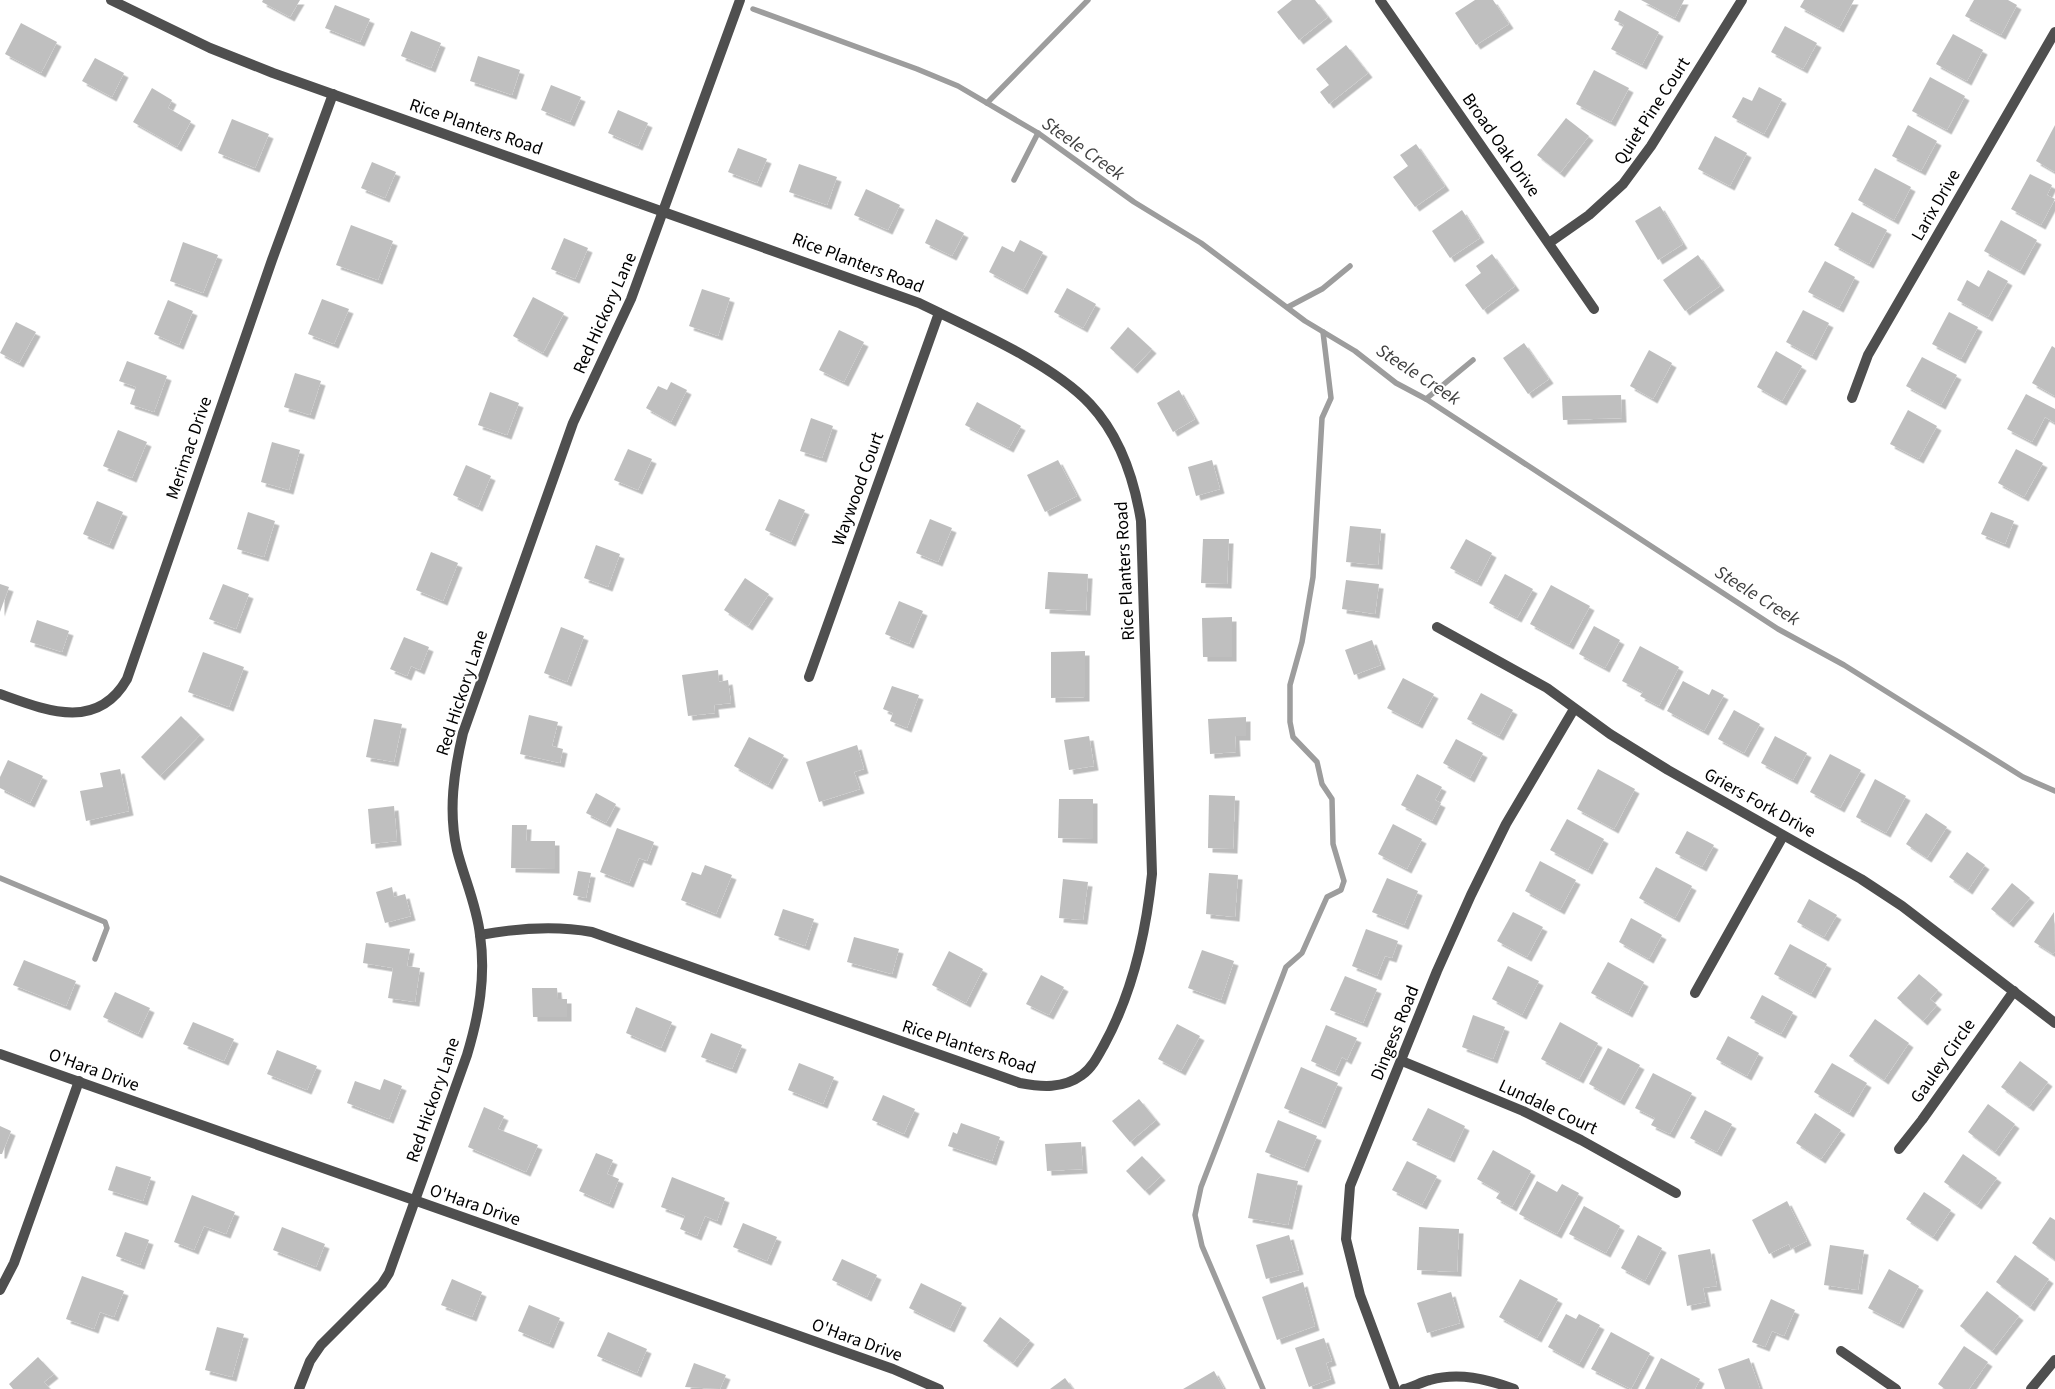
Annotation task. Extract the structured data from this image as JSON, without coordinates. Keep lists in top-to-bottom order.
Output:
{
  "streets": {
    "street": [
      "Quiet Pine Court",
      "Rice Planters Road",
      "Broad Oak Drive",
      "Larix Drive",
      "Red Hickory Lane",
      "Merimac Drive",
      "Waywood Court",
      "Griers Fork Drive",
      "Dingess Road",
      "Gauley Circle",
      "O'Hara Drive",
      "Lundale Court"
    ]
  },
  "crossings": [
    ["Quiet Pine Court", "Broad Oak Drive"],
    ["Rice Planters Road", "Red Hickory Lane"],
    ["Rice Planters Road", "Merimac Drive"],
    ["Rice Planters Road", "Waywood Court"],
    ["Red Hickory Lane", "O'Hara Drive"],
    ["Griers Fork Drive", "Dingess Road"],
    ["Griers Fork Drive", "Gauley Circle"],
    ["Dingess Road", "Lundale Court"]
  ],
  "water": ["Steele Creek"]
}
